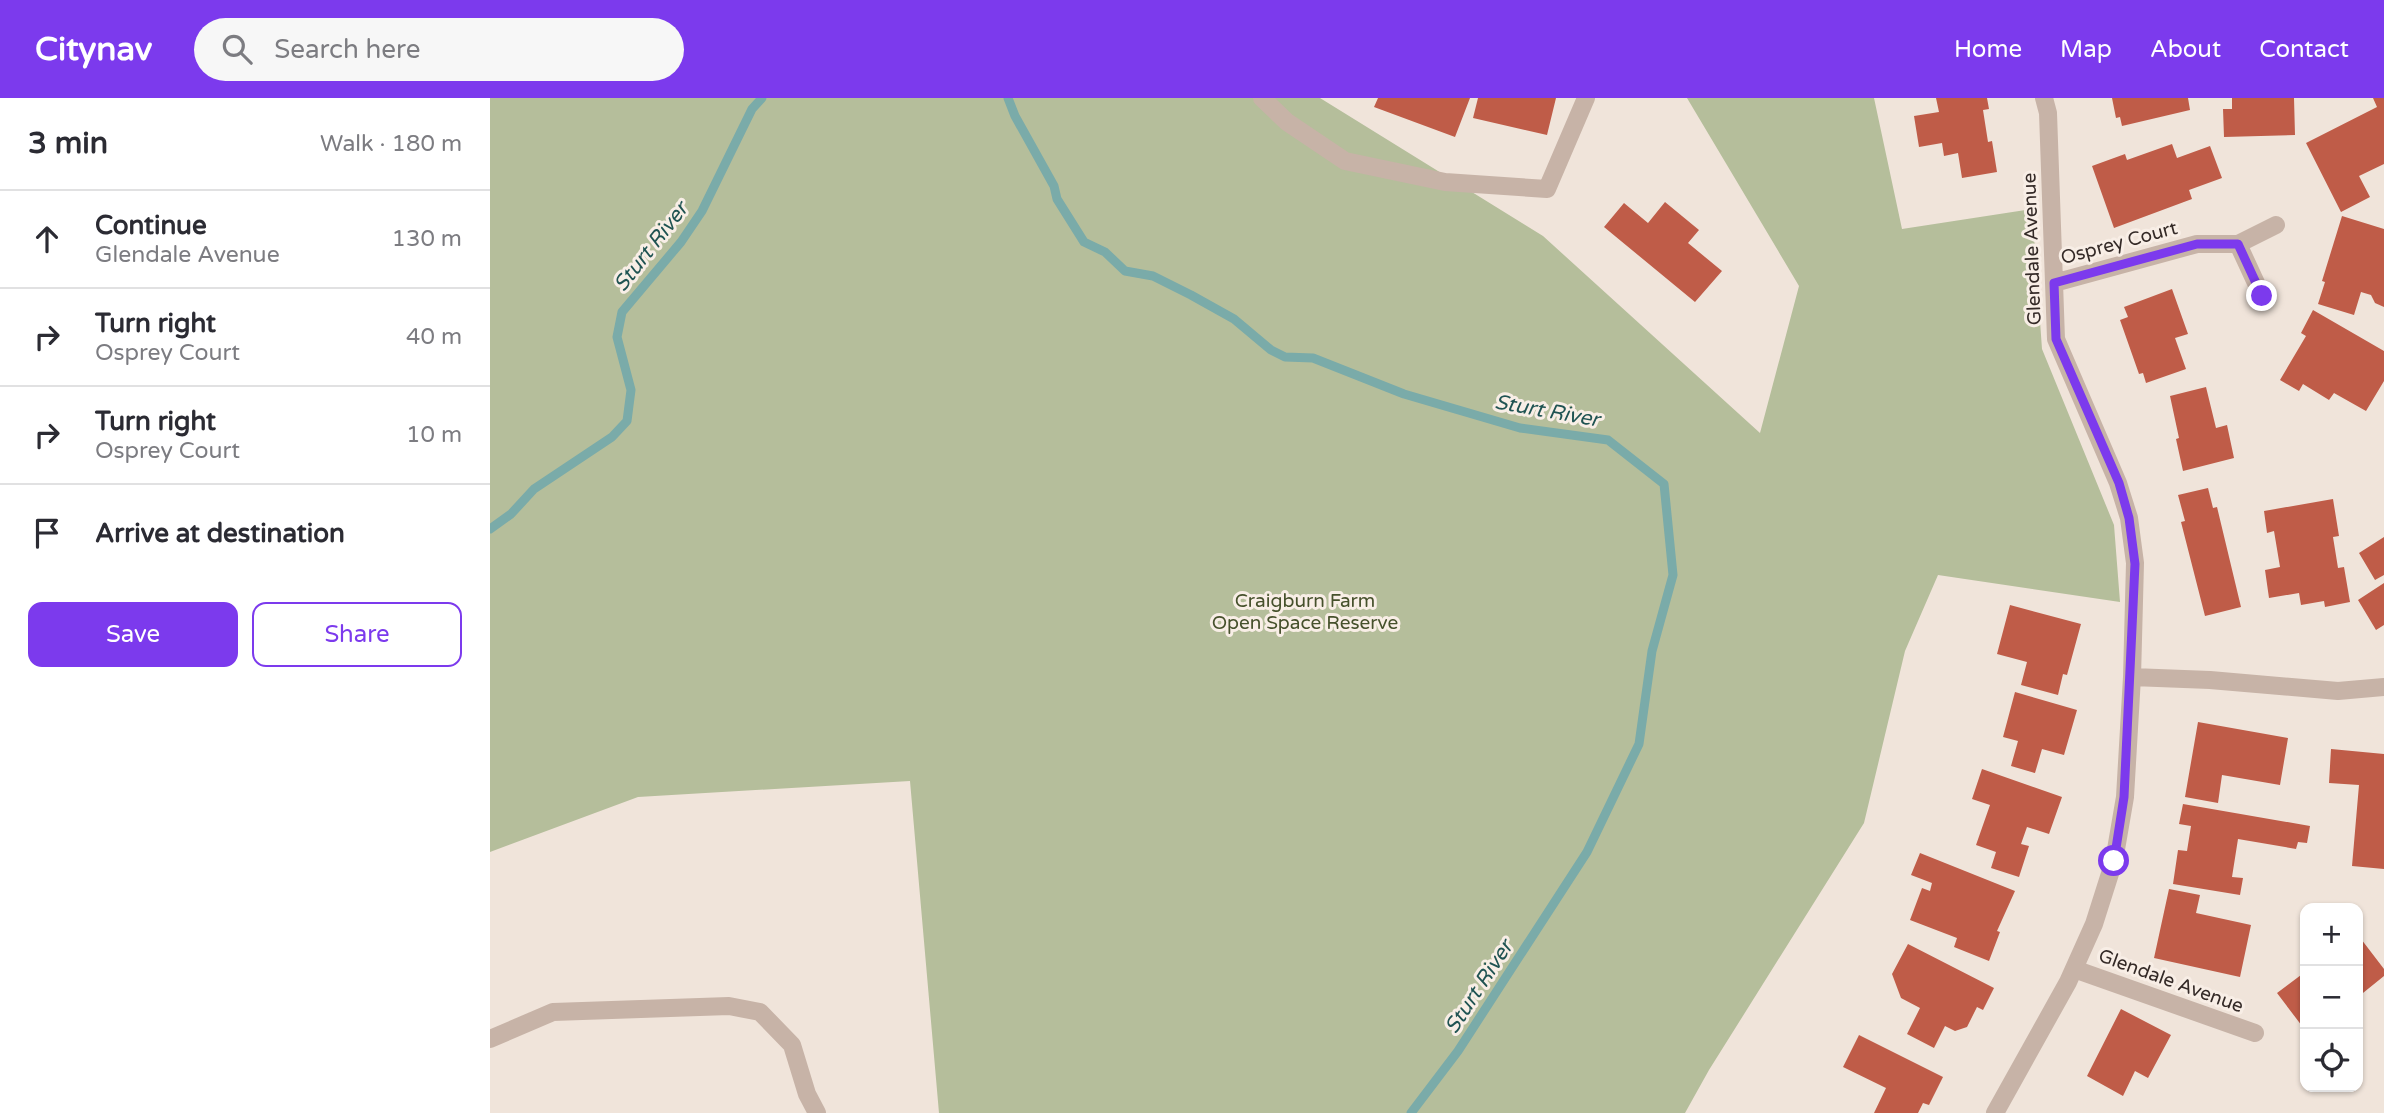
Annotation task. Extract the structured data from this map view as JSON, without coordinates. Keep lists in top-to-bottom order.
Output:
{
  "streets": {
    "street": ["Osprey Court", "Glendale Avenue"]
  },
  "crossings": [
    ["Osprey Court", "Glendale Avenue"]
  ],
  "water": ["Sturt River"],
  "parks": ["Craigburn Farm Open Space Reserve"],
  "page": {
    "header": "Citynav",
    "search": "Search here",
    "nav": [
      "Home",
      "Map",
      "About",
      "Contact"
    ],
    "heading": ["3 min", "Walk · 180 m"],
    "list": [
      ["Continue", "Glendale Avenue", "130 m"],
      ["Turn right", "Osprey Court", "40 m"],
      ["Turn right", "Osprey Court", "10 m"],
      "Arrive at destination"
    ],
    "buttons": ["Save", "Share"],
    "map_buttons": ["+", "−"]
  }
}
